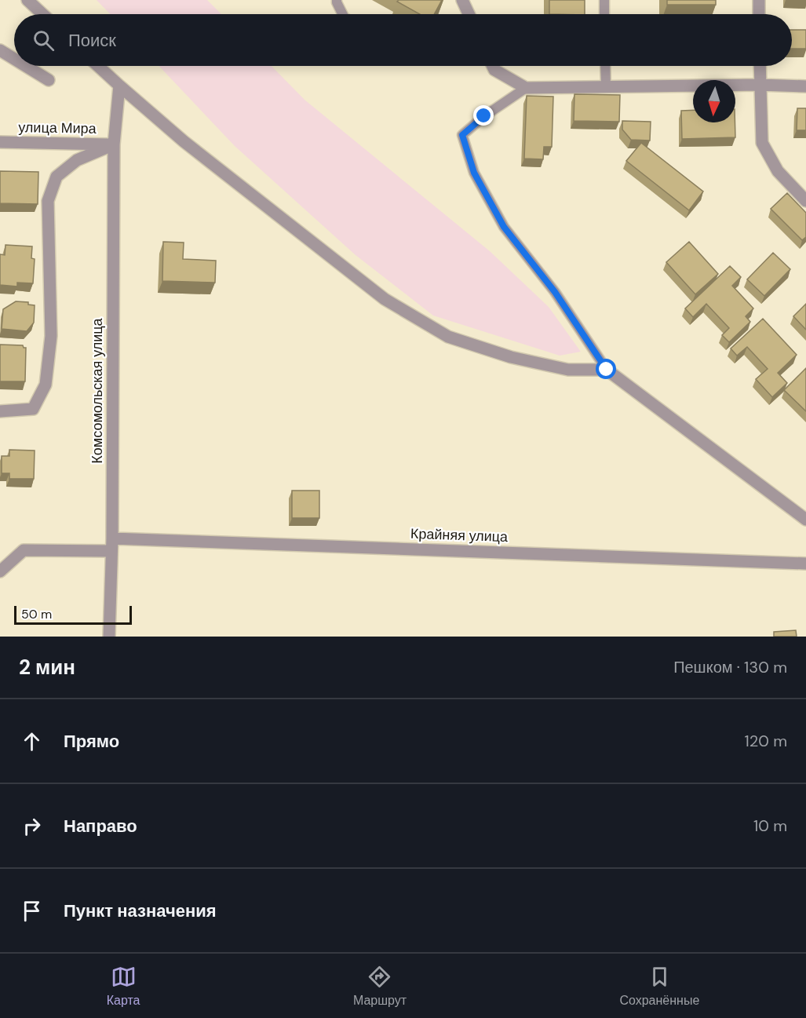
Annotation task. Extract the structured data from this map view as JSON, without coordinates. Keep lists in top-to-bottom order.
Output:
{
  "streets": {
    "street": ["улица Мира", "Комсомольская улица", "Крайняя улица"]
  },
  "crossings": [
    ["улица Мира", "Комсомольская улица"],
    ["Комсомольская улица", "Крайняя улица"]
  ],
  "scale_bar": "50 m",
  "north": "bottom",
  "page": {
    "search": "Поиск",
    "scale": "50 m",
    "heading": ["2 мин", "Пешком · 130 m"],
    "list": [
      ["Прямо", "120 m"],
      ["Направо", "10 m"],
      "Пункт назначения"
    ],
    "nav": ["Карта", "Маршрут", "Сохранённые"]
  }
}
